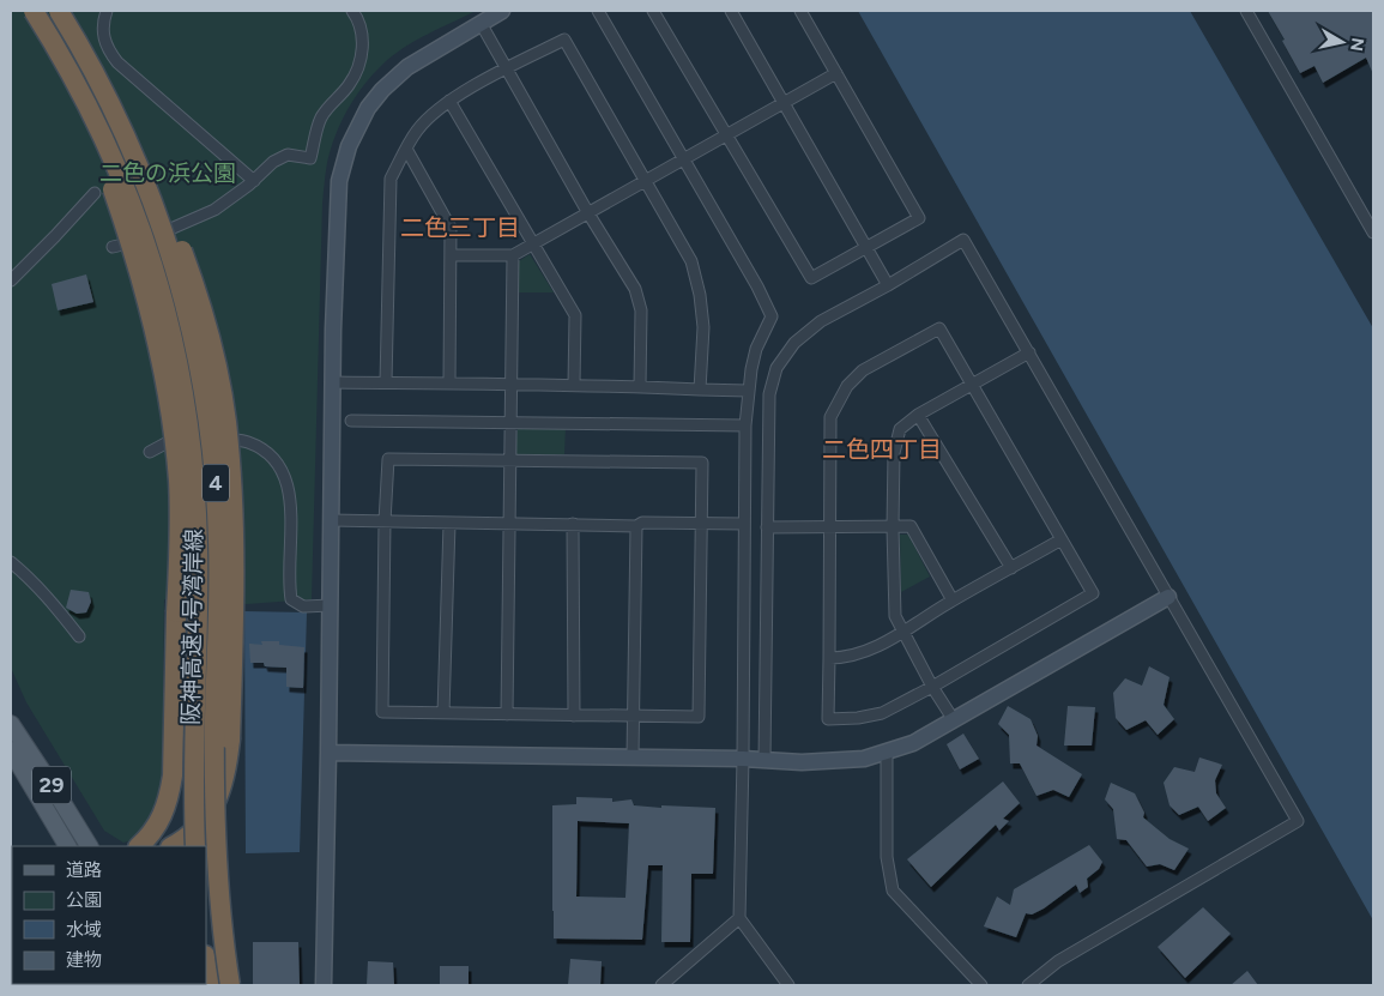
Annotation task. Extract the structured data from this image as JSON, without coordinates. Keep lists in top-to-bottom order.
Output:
{
  "streets": {
    "highway": ["4", "阪神高速4号湾岸線"],
    "main road": ["29"]
  },
  "districts": ["二色三丁目", "二色四丁目"],
  "parks": ["二色の浜公園"],
  "legend": [
    "道路",
    "公園",
    "水域",
    "建物"
  ],
  "north": "right"
}
